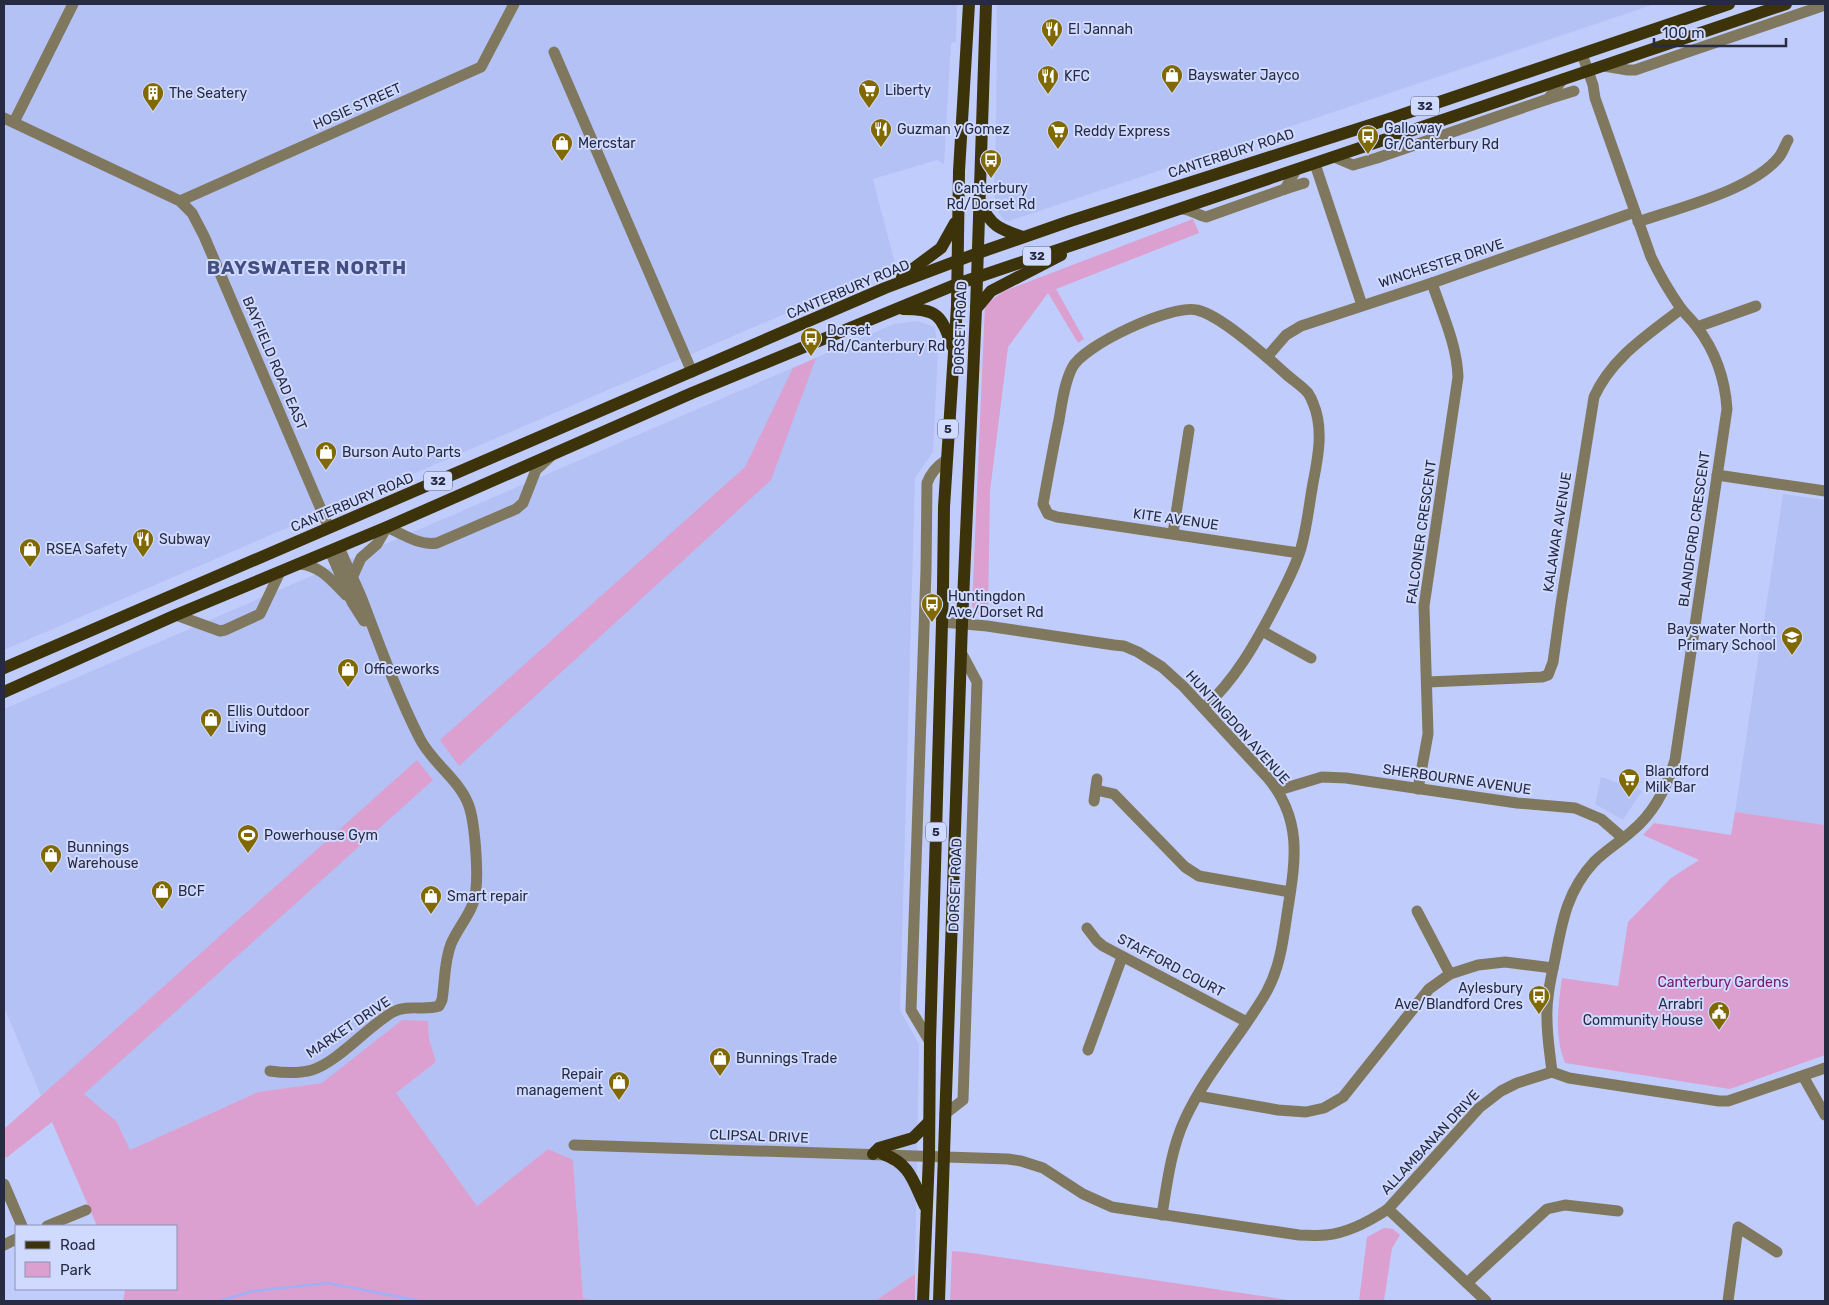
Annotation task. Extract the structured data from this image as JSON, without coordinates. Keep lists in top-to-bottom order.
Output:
{
  "streets": {
    "main road": [
      "32",
      "CANTERBURY ROAD",
      "DORSET ROAD",
      "5"
    ],
    "street": [
      "HOSIE STREET",
      "WINCHESTER DRIVE",
      "BAYFIELD ROAD EAST",
      "KITE AVENUE",
      "BLANDFORD CRESCENT",
      "FALCONER CRESCENT",
      "KALAWAR AVENUE",
      "HUNTINGDON AVENUE",
      "SHERBOURNE AVENUE",
      "STAFFORD COURT",
      "MARKET DRIVE",
      "CLIPSAL DRIVE",
      "ALLAMBANAN DRIVE"
    ]
  },
  "crossings": [
    ["HOSIE STREET", "BAYFIELD ROAD EAST"],
    ["32", "DORSET ROAD"],
    ["32", "BLANDFORD CRESCENT"],
    ["32", "MARKET DRIVE"],
    ["CANTERBURY ROAD", "DORSET ROAD"],
    ["CANTERBURY ROAD", "BAYFIELD ROAD EAST"],
    ["CANTERBURY ROAD", "BLANDFORD CRESCENT"],
    ["WINCHESTER DRIVE", "KITE AVENUE"],
    ["WINCHESTER DRIVE", "BLANDFORD CRESCENT"],
    ["WINCHESTER DRIVE", "FALCONER CRESCENT"],
    ["DORSET ROAD", "HUNTINGDON AVENUE"],
    ["DORSET ROAD", "CLIPSAL DRIVE"],
    ["DORSET ROAD", "ALLAMBANAN DRIVE"],
    ["BLANDFORD CRESCENT", "KALAWAR AVENUE"],
    ["BLANDFORD CRESCENT", "SHERBOURNE AVENUE"],
    ["BLANDFORD CRESCENT", "ALLAMBANAN DRIVE"],
    ["FALCONER CRESCENT", "KALAWAR AVENUE"],
    ["FALCONER CRESCENT", "SHERBOURNE AVENUE"],
    ["HUNTINGDON AVENUE", "SHERBOURNE AVENUE"],
    ["HUNTINGDON AVENUE", "STAFFORD COURT"],
    ["HUNTINGDON AVENUE", "ALLAMBANAN DRIVE"],
    ["CLIPSAL DRIVE", "ALLAMBANAN DRIVE"]
  ],
  "districts": ["BAYSWATER NORTH"],
  "parks": ["Canterbury Gardens"],
  "places": {
    "restaurant": [
      "El Jannah",
      "KFC",
      "Guzman y Gomez",
      "Subway"
    ],
    "shop": [
      "Bayswater Jayco",
      "Mercstar",
      "Burson Auto Parts",
      "RSEA Safety",
      "Officeworks",
      "Ellis Outdoor Living",
      "Bunnings Warehouse",
      "BCF",
      "Smart repair",
      "Bunnings Trade",
      "Repair management"
    ],
    "supermarket": ["Liberty", "Reddy Express", "Blandford Milk Bar"],
    "building": ["The Seatery"],
    "bus stop": [
      "Galloway Gr/Canterbury Rd",
      "Canterbury Rd/Dorset Rd",
      "Dorset Rd/Canterbury Rd",
      "Huntingdon Ave/Dorset Rd",
      "Aylesbury Ave/Blandford Cres"
    ],
    "school or university": ["Bayswater North Primary School"],
    "sports": ["Powerhouse Gym"],
    "public building": ["Arrabri Community House"]
  },
  "legend": ["Road", "Park"],
  "scale_bar": "100 m"
}
